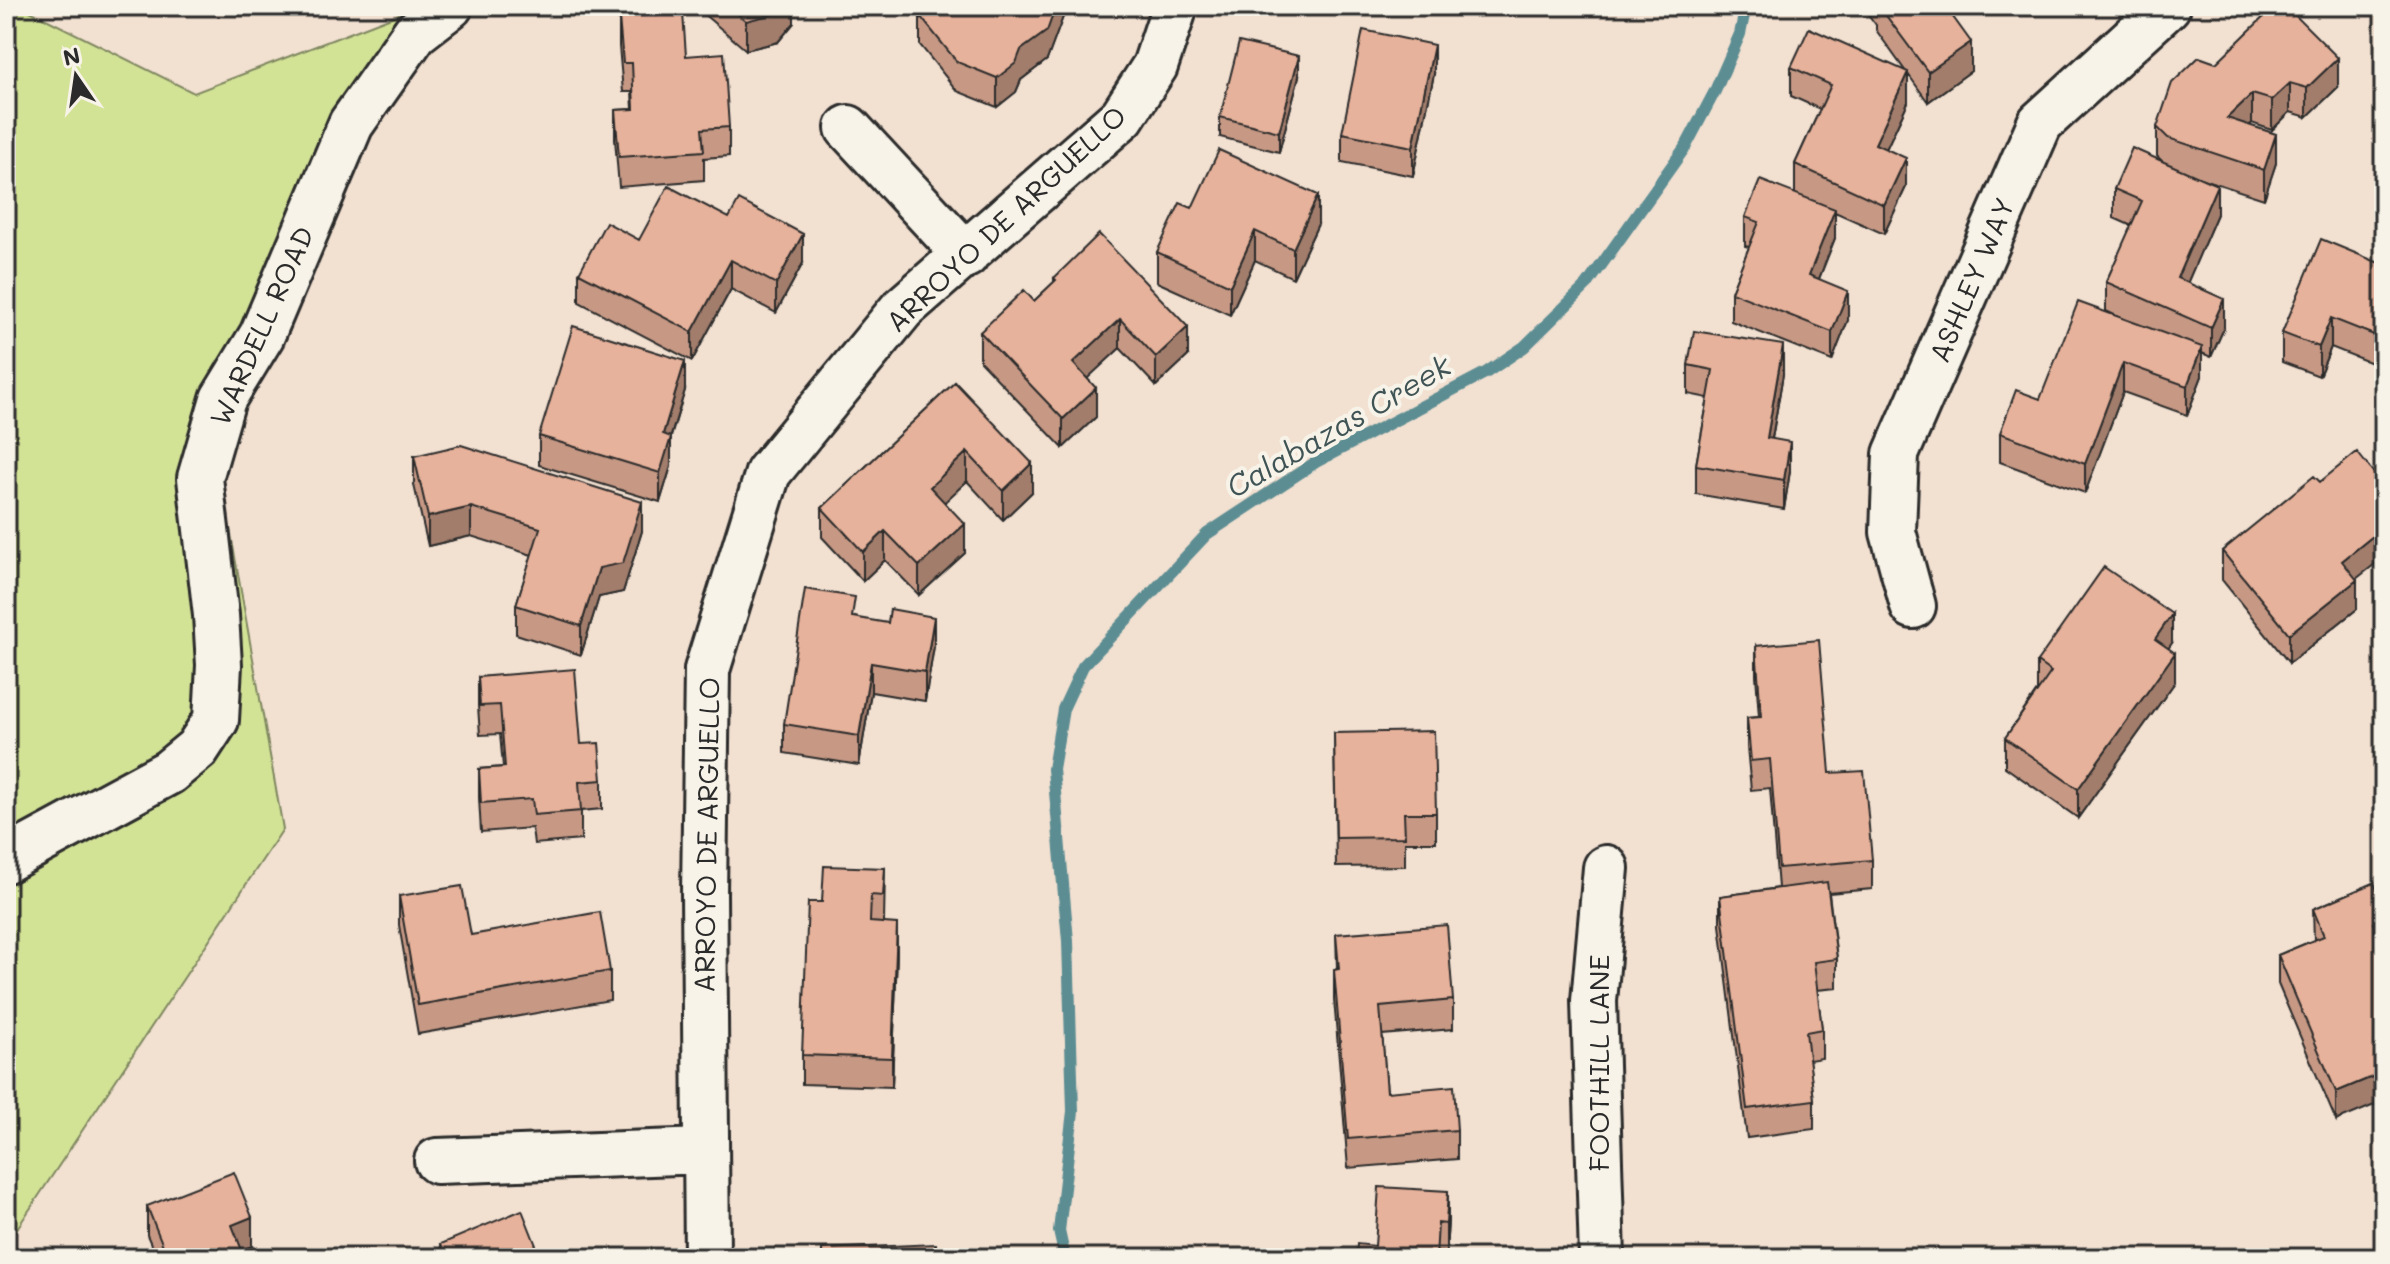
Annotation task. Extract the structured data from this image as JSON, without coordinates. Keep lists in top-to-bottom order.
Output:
{
  "streets": {
    "street": [
      "ARROYO DE ARGUELLO",
      "ASHLEY WAY",
      "WARDELL ROAD",
      "FOOTHILL LANE"
    ]
  },
  "water": ["Calabazas Creek"],
  "north": "top"
}
